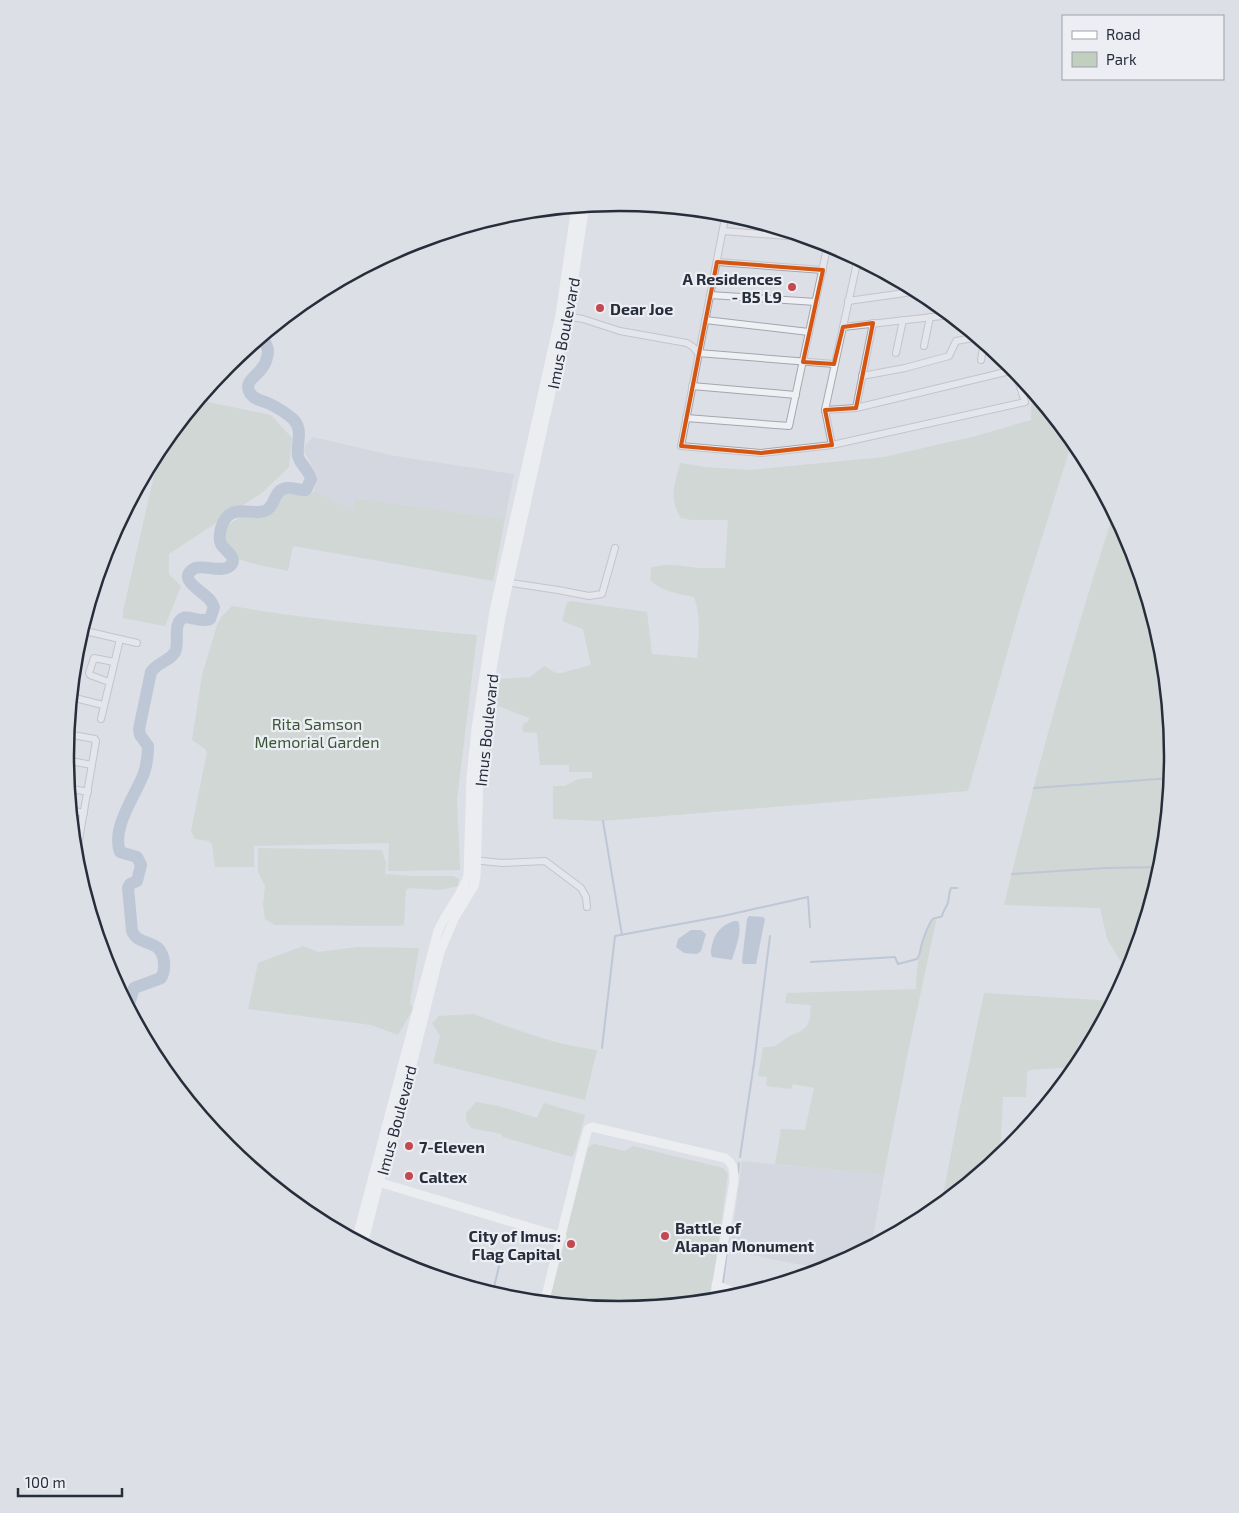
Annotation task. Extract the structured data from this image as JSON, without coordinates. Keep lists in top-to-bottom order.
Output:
{
  "streets": {
    "main road": ["Imus Boulevard"]
  },
  "parks": ["Rita Samson Memorial Garden"],
  "places": [
    "A Residences - B5 L9",
    "Dear Joe",
    "7-Eleven",
    "Caltex",
    "Battle of Alapan Monument",
    "City of Imus: Flag Capital"
  ],
  "legend": ["Road", "Park"],
  "scale_bar": "100 m"
}
